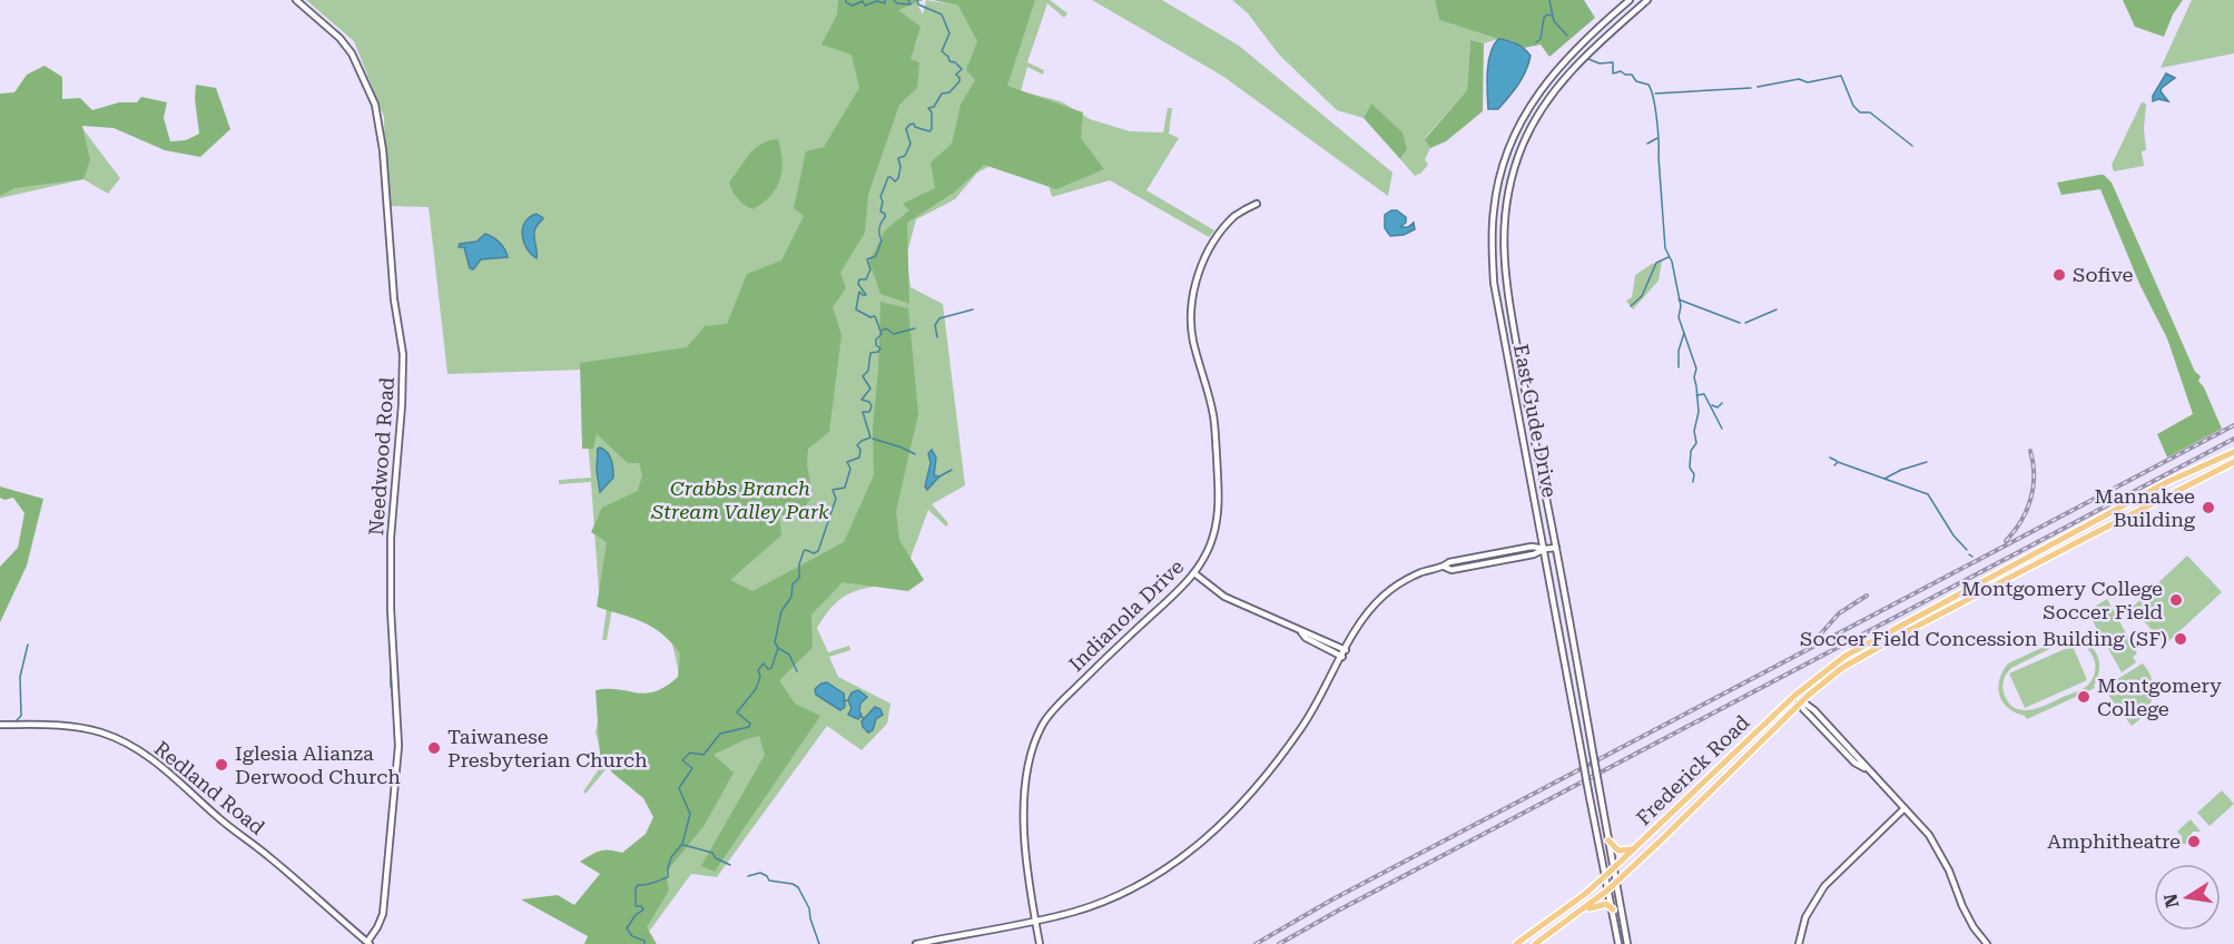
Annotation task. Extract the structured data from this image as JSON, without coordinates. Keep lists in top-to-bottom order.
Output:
{
  "streets": {
    "main road": ["Frederick Road"],
    "street": [
      "East Gude Drive",
      "Needwood Road",
      "Indianola Drive",
      "Redland Road"
    ]
  },
  "crossings": [
    ["East Gude Drive", "Frederick Road"],
    ["Needwood Road", "Redland Road"]
  ],
  "parks": ["Crabbs Branch Stream Valley Park"],
  "places": [
    "Sofive",
    "Mannakee Building",
    "Montgomery College Soccer Field",
    "Soccer Field Concession Building (SF)",
    "Montgomery College",
    "Taiwanese Presbyterian Church",
    "Iglesia Alianza Derwood Church",
    "Amphitheatre"
  ],
  "north": "left"
}
